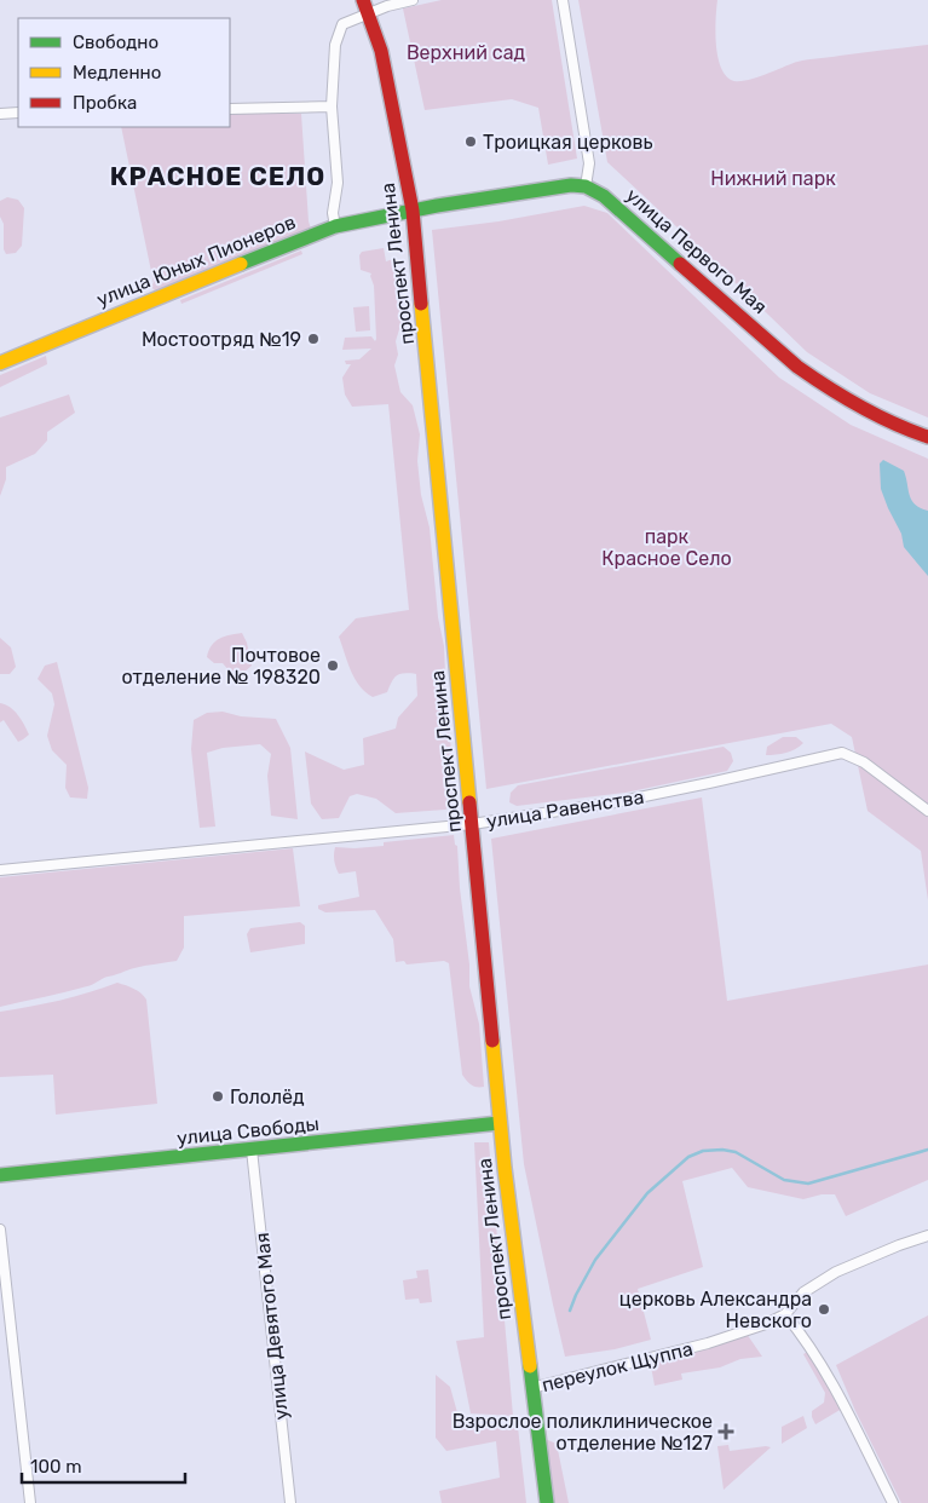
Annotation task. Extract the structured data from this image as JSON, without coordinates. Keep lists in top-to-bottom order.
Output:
{
  "streets": {
    "main road": [
      "улица Первого Мая",
      "улица Юных Пионеров",
      "проспект Ленина",
      "улица Свободы"
    ],
    "street": ["улица Равенства", "улица Девятого Мая", "переулок Щуппа"]
  },
  "crossings": [
    ["улица Юных Пионеров", "проспект Ленина"],
    ["проспект Ленина", "улица Равенства"],
    ["проспект Ленина", "улица Свободы"],
    ["проспект Ленина", "переулок Щуппа"],
    ["улица Свободы", "улица Девятого Мая"]
  ],
  "districts": ["КРАСНОЕ СЕЛО"],
  "parks": ["Верхний сад", "Нижний парк", "парк Красное Село"],
  "places": {
    "other": [
      "Троицкая церковь",
      "Мостоотряд №19",
      "Почтовое отделение № 198320",
      "Гололёд",
      "церковь Александра Невского"
    ],
    "health": ["Взрослое поликлиническое отделение №127"]
  },
  "legend": ["Свободно", "Медленно", "Пробка"],
  "scale_bar": "100 m"
}
